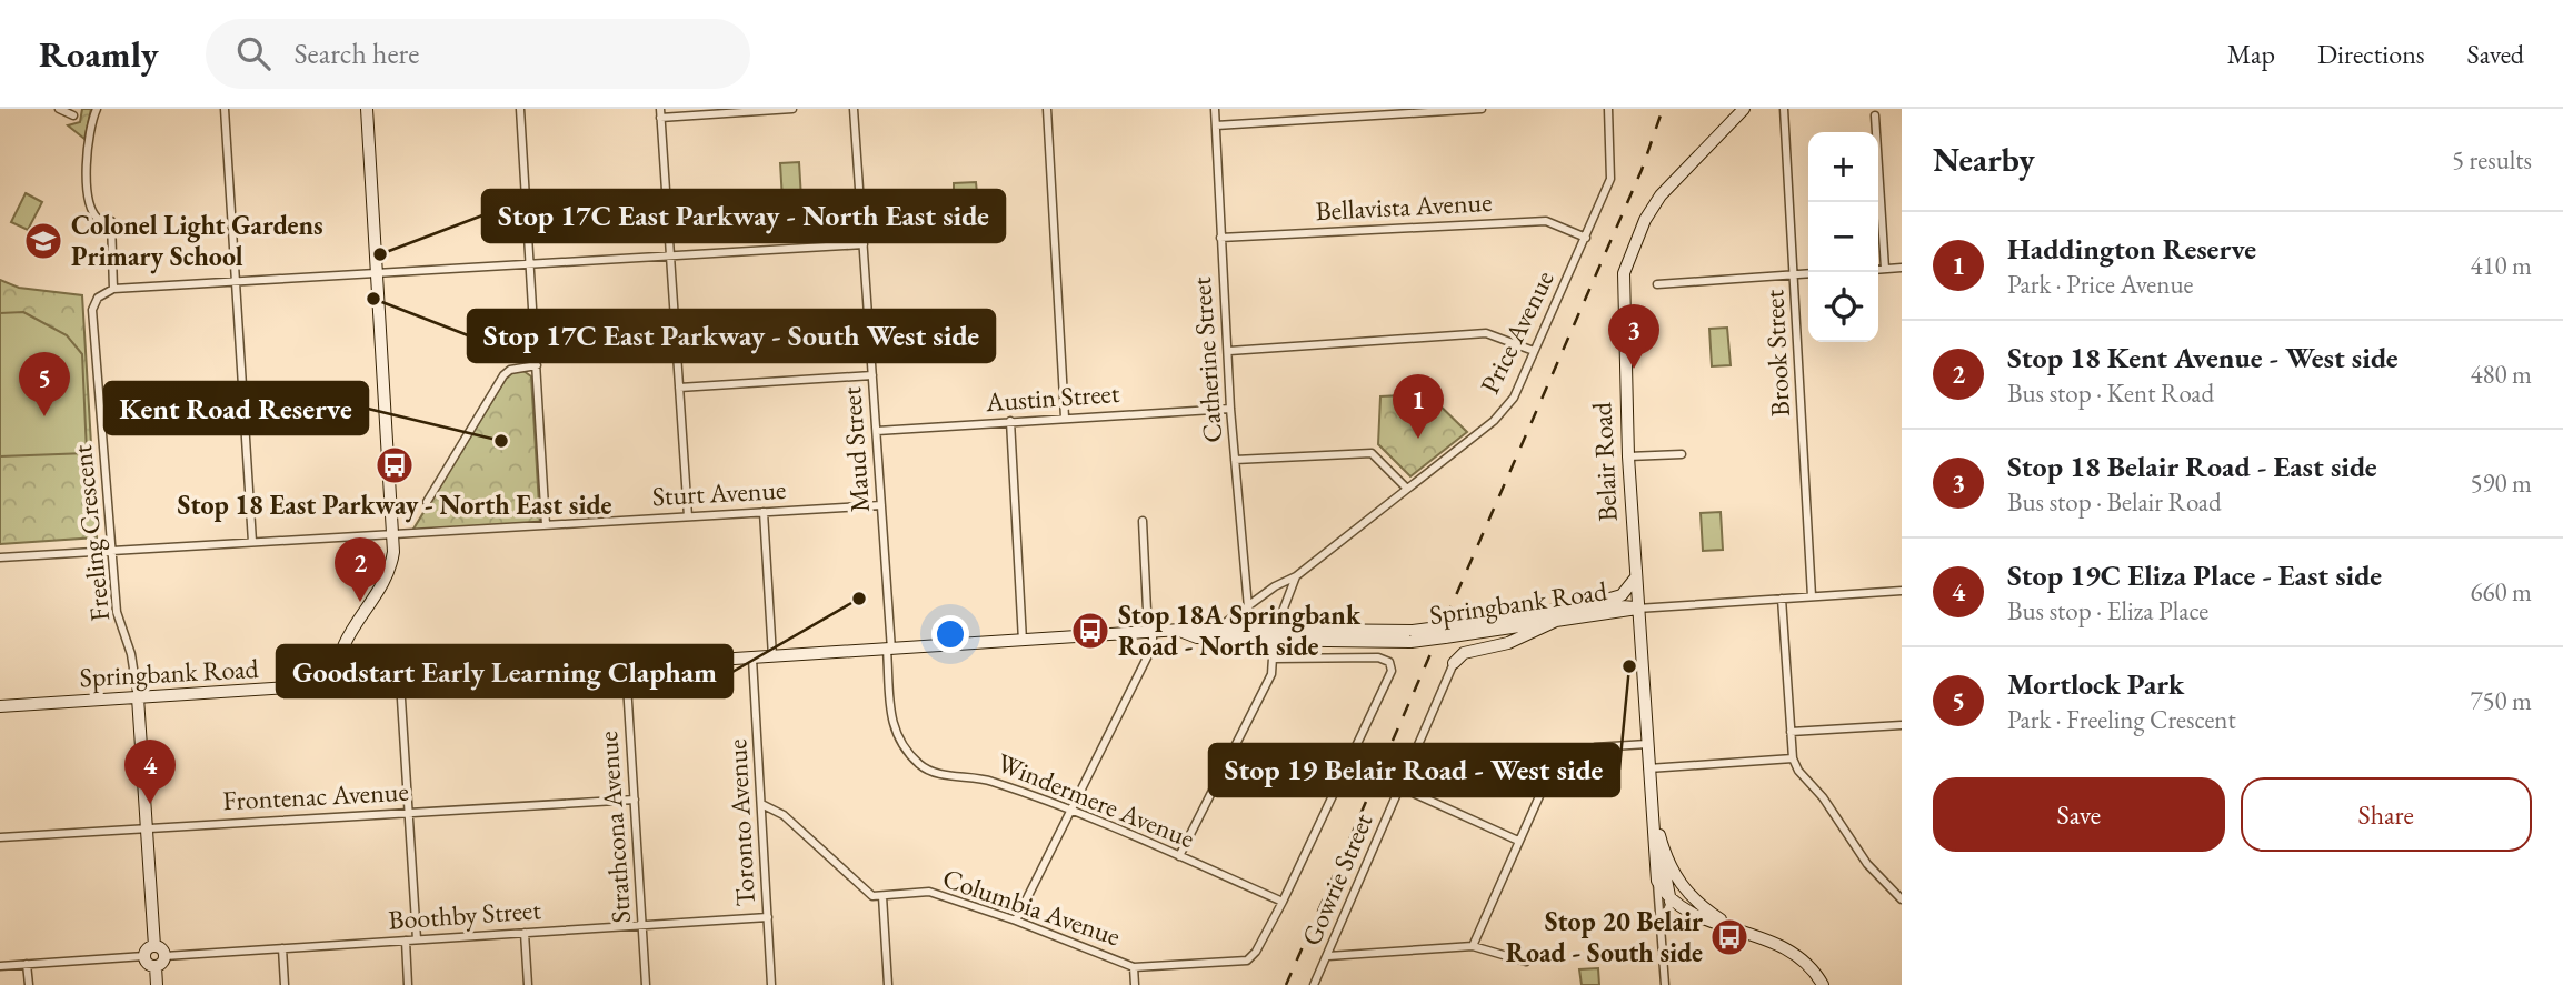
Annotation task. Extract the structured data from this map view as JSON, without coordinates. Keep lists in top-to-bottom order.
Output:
{
  "streets": {
    "main road": ["Belair Road", "Springbank Road"],
    "street": [
      "Bellavista Avenue",
      "Price Avenue",
      "Brook Street",
      "Catherine Street",
      "Austin Street",
      "Maud Street",
      "Sturt Avenue",
      "Freeling Crescent",
      "Frontenac Avenue",
      "Windermere Avenue",
      "Toronto Avenue",
      "Strathcona Avenue",
      "Gowrie Street",
      "Columbia Avenue",
      "Boothby Street"
    ]
  },
  "crossings": [
    ["Bellavista Avenue", "Price Avenue"],
    ["Bellavista Avenue", "Catherine Street"],
    ["Price Avenue", "Catherine Street"],
    ["Price Avenue", "Springbank Road"],
    ["Catherine Street", "Austin Street"],
    ["Austin Street", "Maud Street"],
    ["Maud Street", "Sturt Avenue"],
    ["Maud Street", "Springbank Road"],
    ["Maud Street", "Windermere Avenue"],
    ["Belair Road", "Springbank Road"],
    ["Sturt Avenue", "Freeling Crescent"],
    ["Freeling Crescent", "Springbank Road"],
    ["Springbank Road", "Windermere Avenue"],
    ["Springbank Road", "Toronto Avenue"],
    ["Springbank Road", "Strathcona Avenue"],
    ["Frontenac Avenue", "Strathcona Avenue"],
    ["Toronto Avenue", "Boothby Street"],
    ["Strathcona Avenue", "Boothby Street"]
  ],
  "places": {
    "school or university": ["Colonel Light Gardens Primary School"],
    "other": [
      "Stop 17C East Parkway - North East side",
      "Stop 17C East Parkway - South West side",
      "Kent Road Reserve",
      "Goodstart Early Learning Clapham",
      "Stop 19 Belair Road - West side"
    ],
    "bus stop": ["Stop 18 East Parkway - North East side", "Stop 18A Springbank Road - North side", "Stop 20 Belair Road - South side"]
  },
  "page": {
    "header": "Roamly",
    "search": "Search here",
    "nav": ["Map", "Directions", "Saved"],
    "heading": ["Nearby", "5 results"],
    "map_buttons": ["+", "−"],
    "list": [
      {
        "mark": "1",
        "name": "Haddington Reserve",
        "note": "Park · Price Avenue",
        "value": "410 m"
      },
      {
        "mark": "2",
        "name": "Stop 18 Kent Avenue - West side",
        "note": "Bus stop · Kent Road",
        "value": "480 m"
      },
      {
        "mark": "3",
        "name": "Stop 18 Belair Road - East side",
        "note": "Bus stop · Belair Road",
        "value": "590 m"
      },
      {
        "mark": "4",
        "name": "Stop 19C Eliza Place - East side",
        "note": "Bus stop · Eliza Place",
        "value": "660 m"
      },
      {
        "mark": "5",
        "name": "Mortlock Park",
        "note": "Park · Freeling Crescent",
        "value": "750 m"
      }
    ],
    "pins": [
      "3",
      "5",
      "1",
      "2",
      "4"
    ],
    "buttons": ["Save", "Share"]
  }
}
